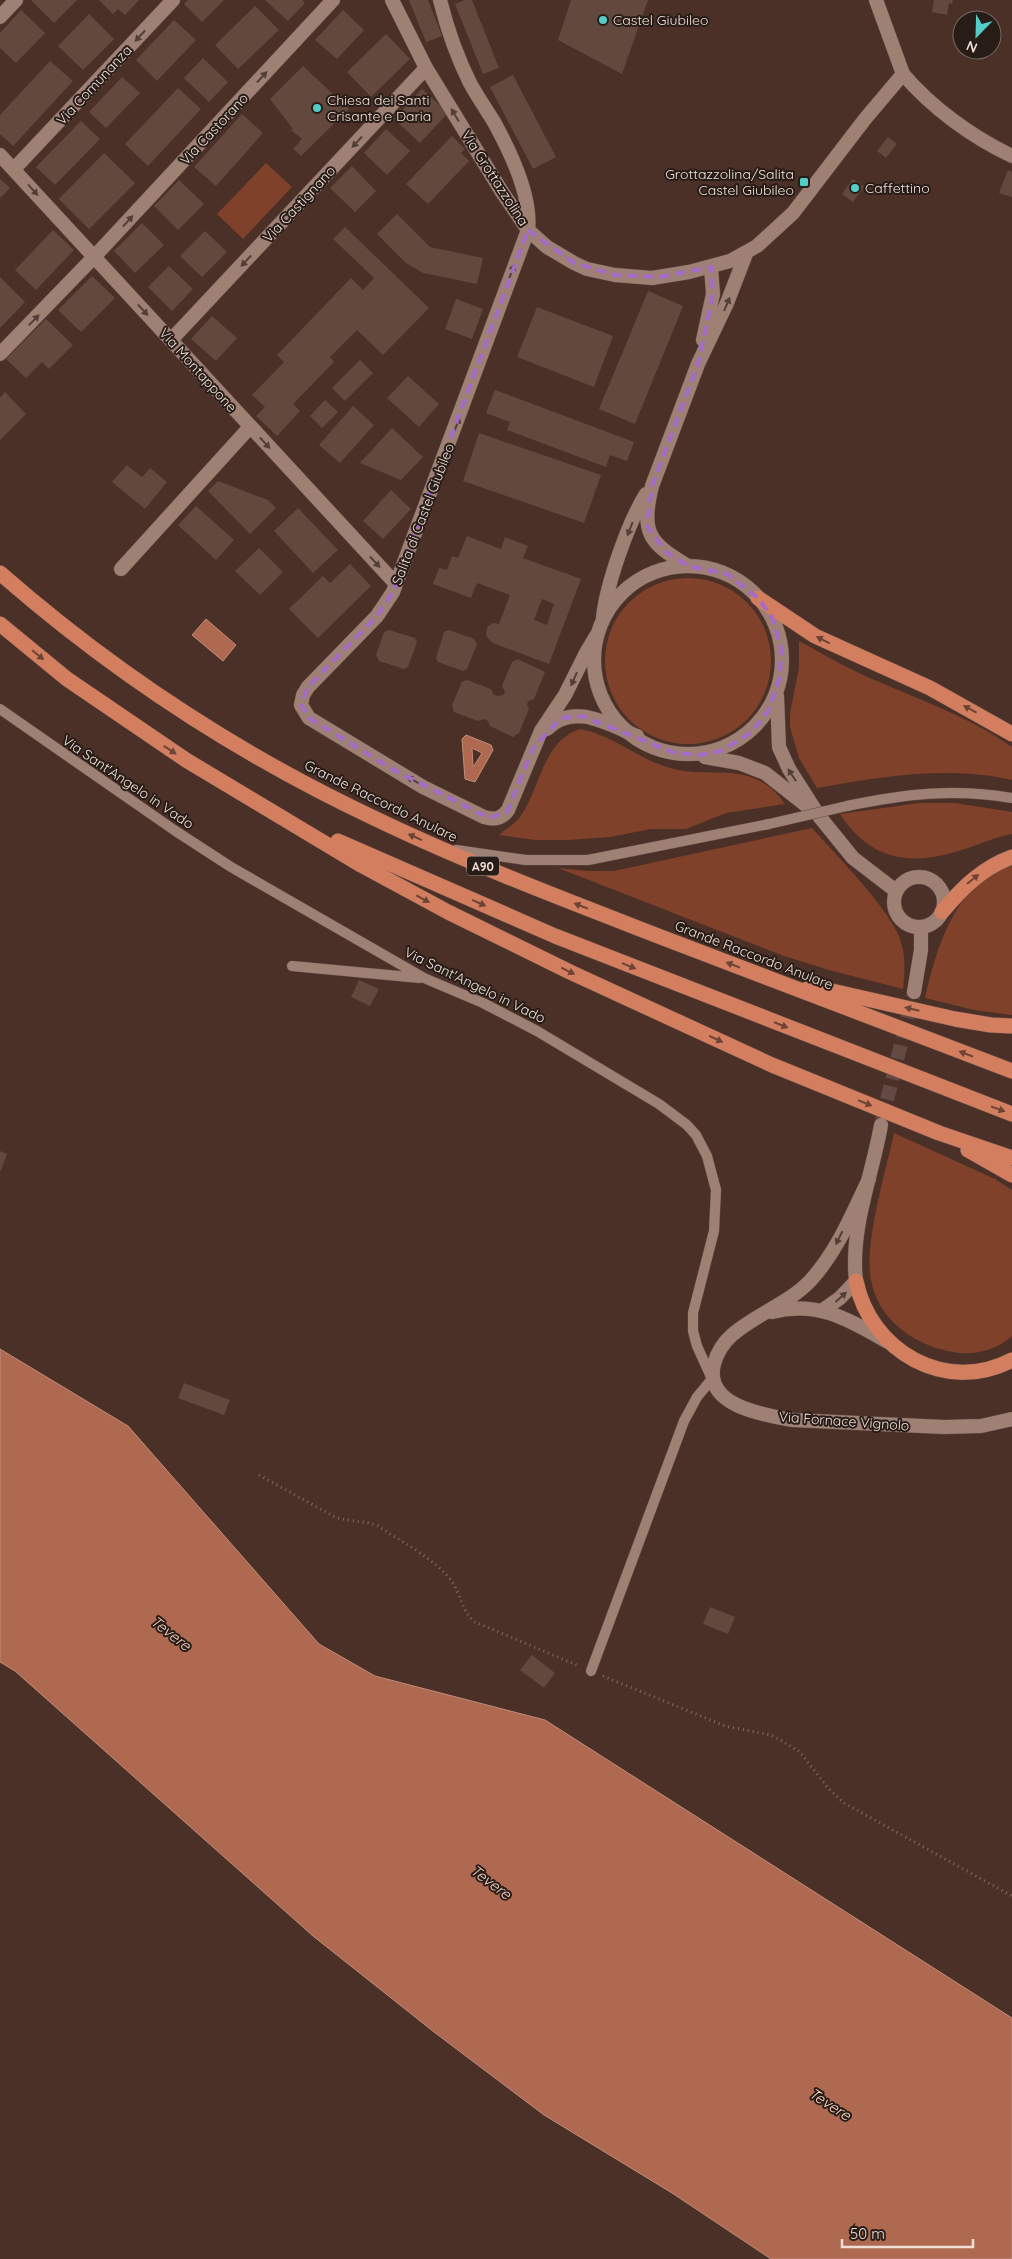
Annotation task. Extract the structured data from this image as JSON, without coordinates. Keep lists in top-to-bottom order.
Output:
{
  "streets": {
    "highway": ["Grande Raccordo Anulare", "A90"],
    "street": [
      "Via Comunanza",
      "Via Castorano",
      "Via Grottazzolina",
      "Via Castignano",
      "Via Montappone",
      "Salita di Castel Giubileo",
      "Via Fornace Vignolo"
    ],
    "lane": ["Via Sant'Angelo in Vado"]
  },
  "crossings": [
    ["Via Comunanza", "Via Montappone"],
    ["Via Castorano", "Via Montappone"],
    ["Via Grottazzolina", "Via Castignano"],
    ["Via Grottazzolina", "Salita di Castel Giubileo"],
    ["Via Castignano", "Via Montappone"],
    ["Via Montappone", "Salita di Castel Giubileo"],
    ["Via Sant'Angelo in Vado", "Via Fornace Vignolo"]
  ],
  "one_way": [
    "Via Comunanza",
    "Via Castorano",
    "Via Castignano",
    "Via Montappone"
  ],
  "water": ["Tevere"],
  "places": {
    "other": ["Castel Giubileo", "Chiesa dei Santi Crisante e Daria", "Caffettino"],
    "transit": ["Grottazzolina/Salita Castel Giubileo"]
  },
  "scale_bar": "50 m",
  "north": "bottom left"
}
